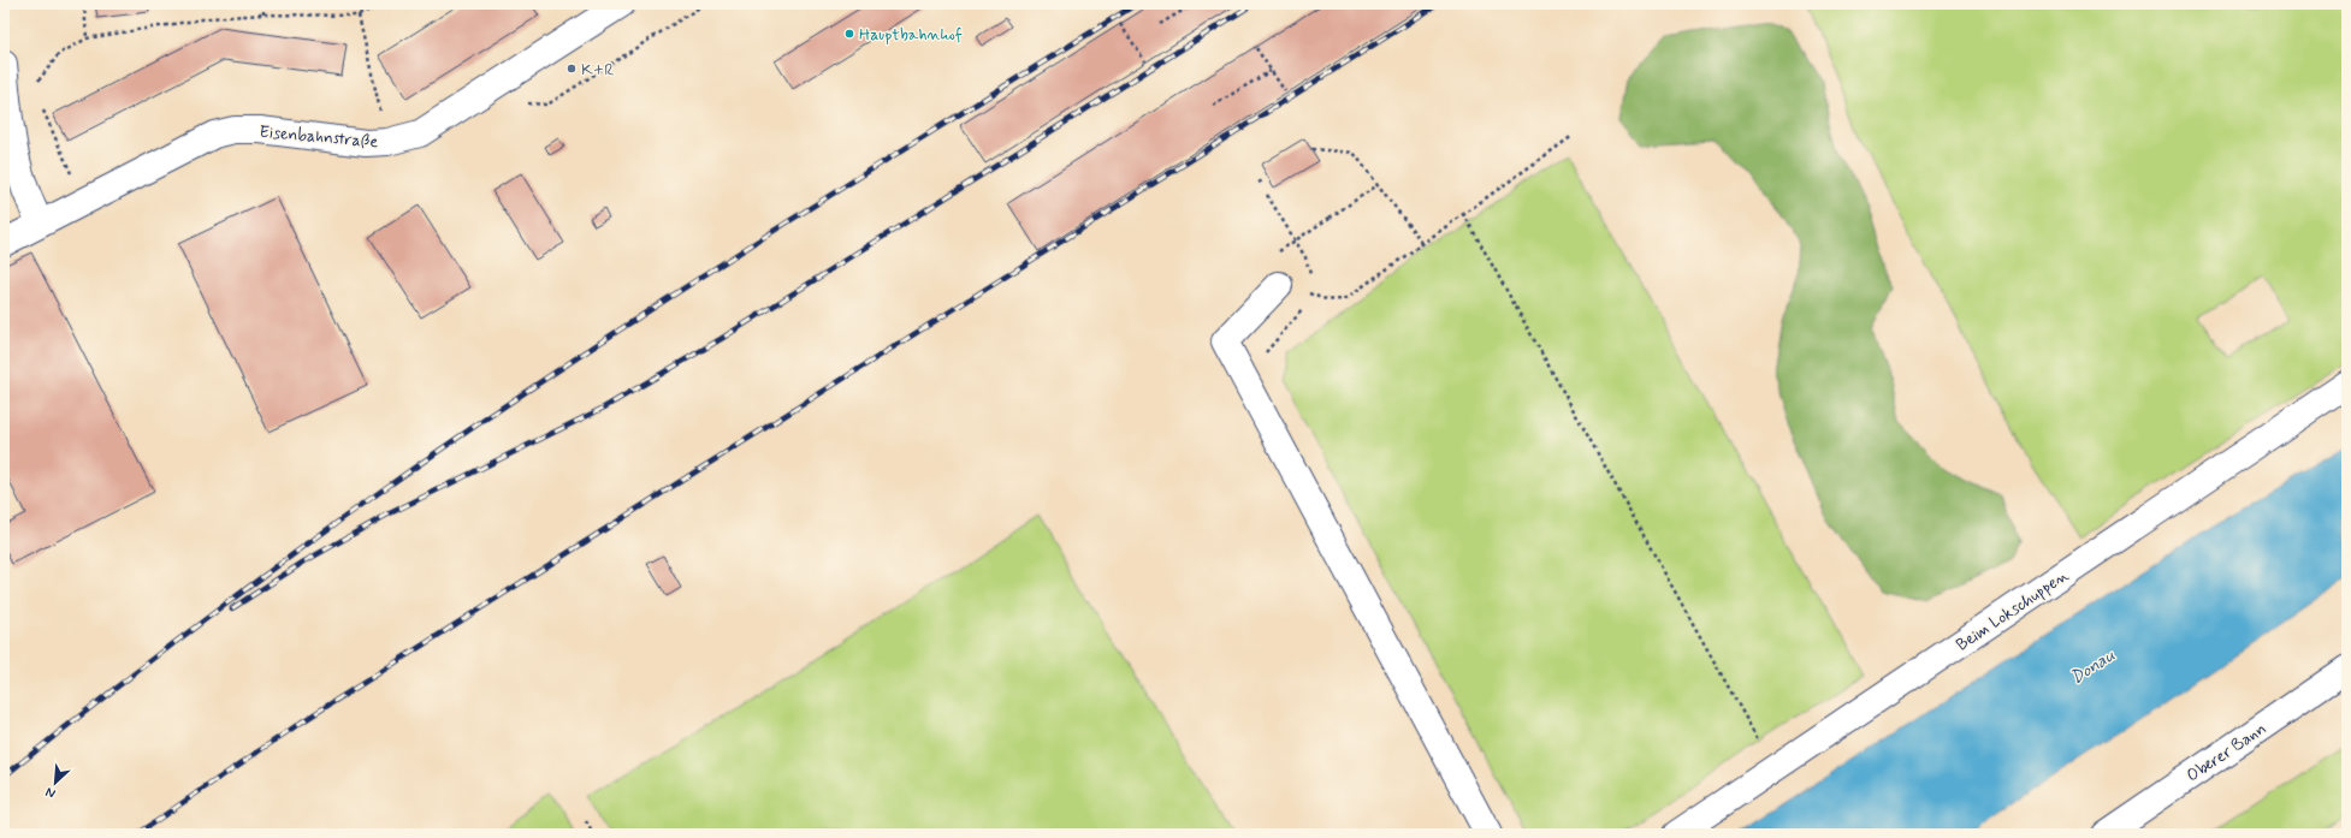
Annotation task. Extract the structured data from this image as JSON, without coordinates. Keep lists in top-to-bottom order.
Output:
{
  "streets": {
    "street": ["Eisenbahnstraße", "Beim Lokschuppen", "Oberer Bann"]
  },
  "water": ["Donau"],
  "places": ["Hauptbahnhof", "K+R"],
  "north": "bottom left"
}
